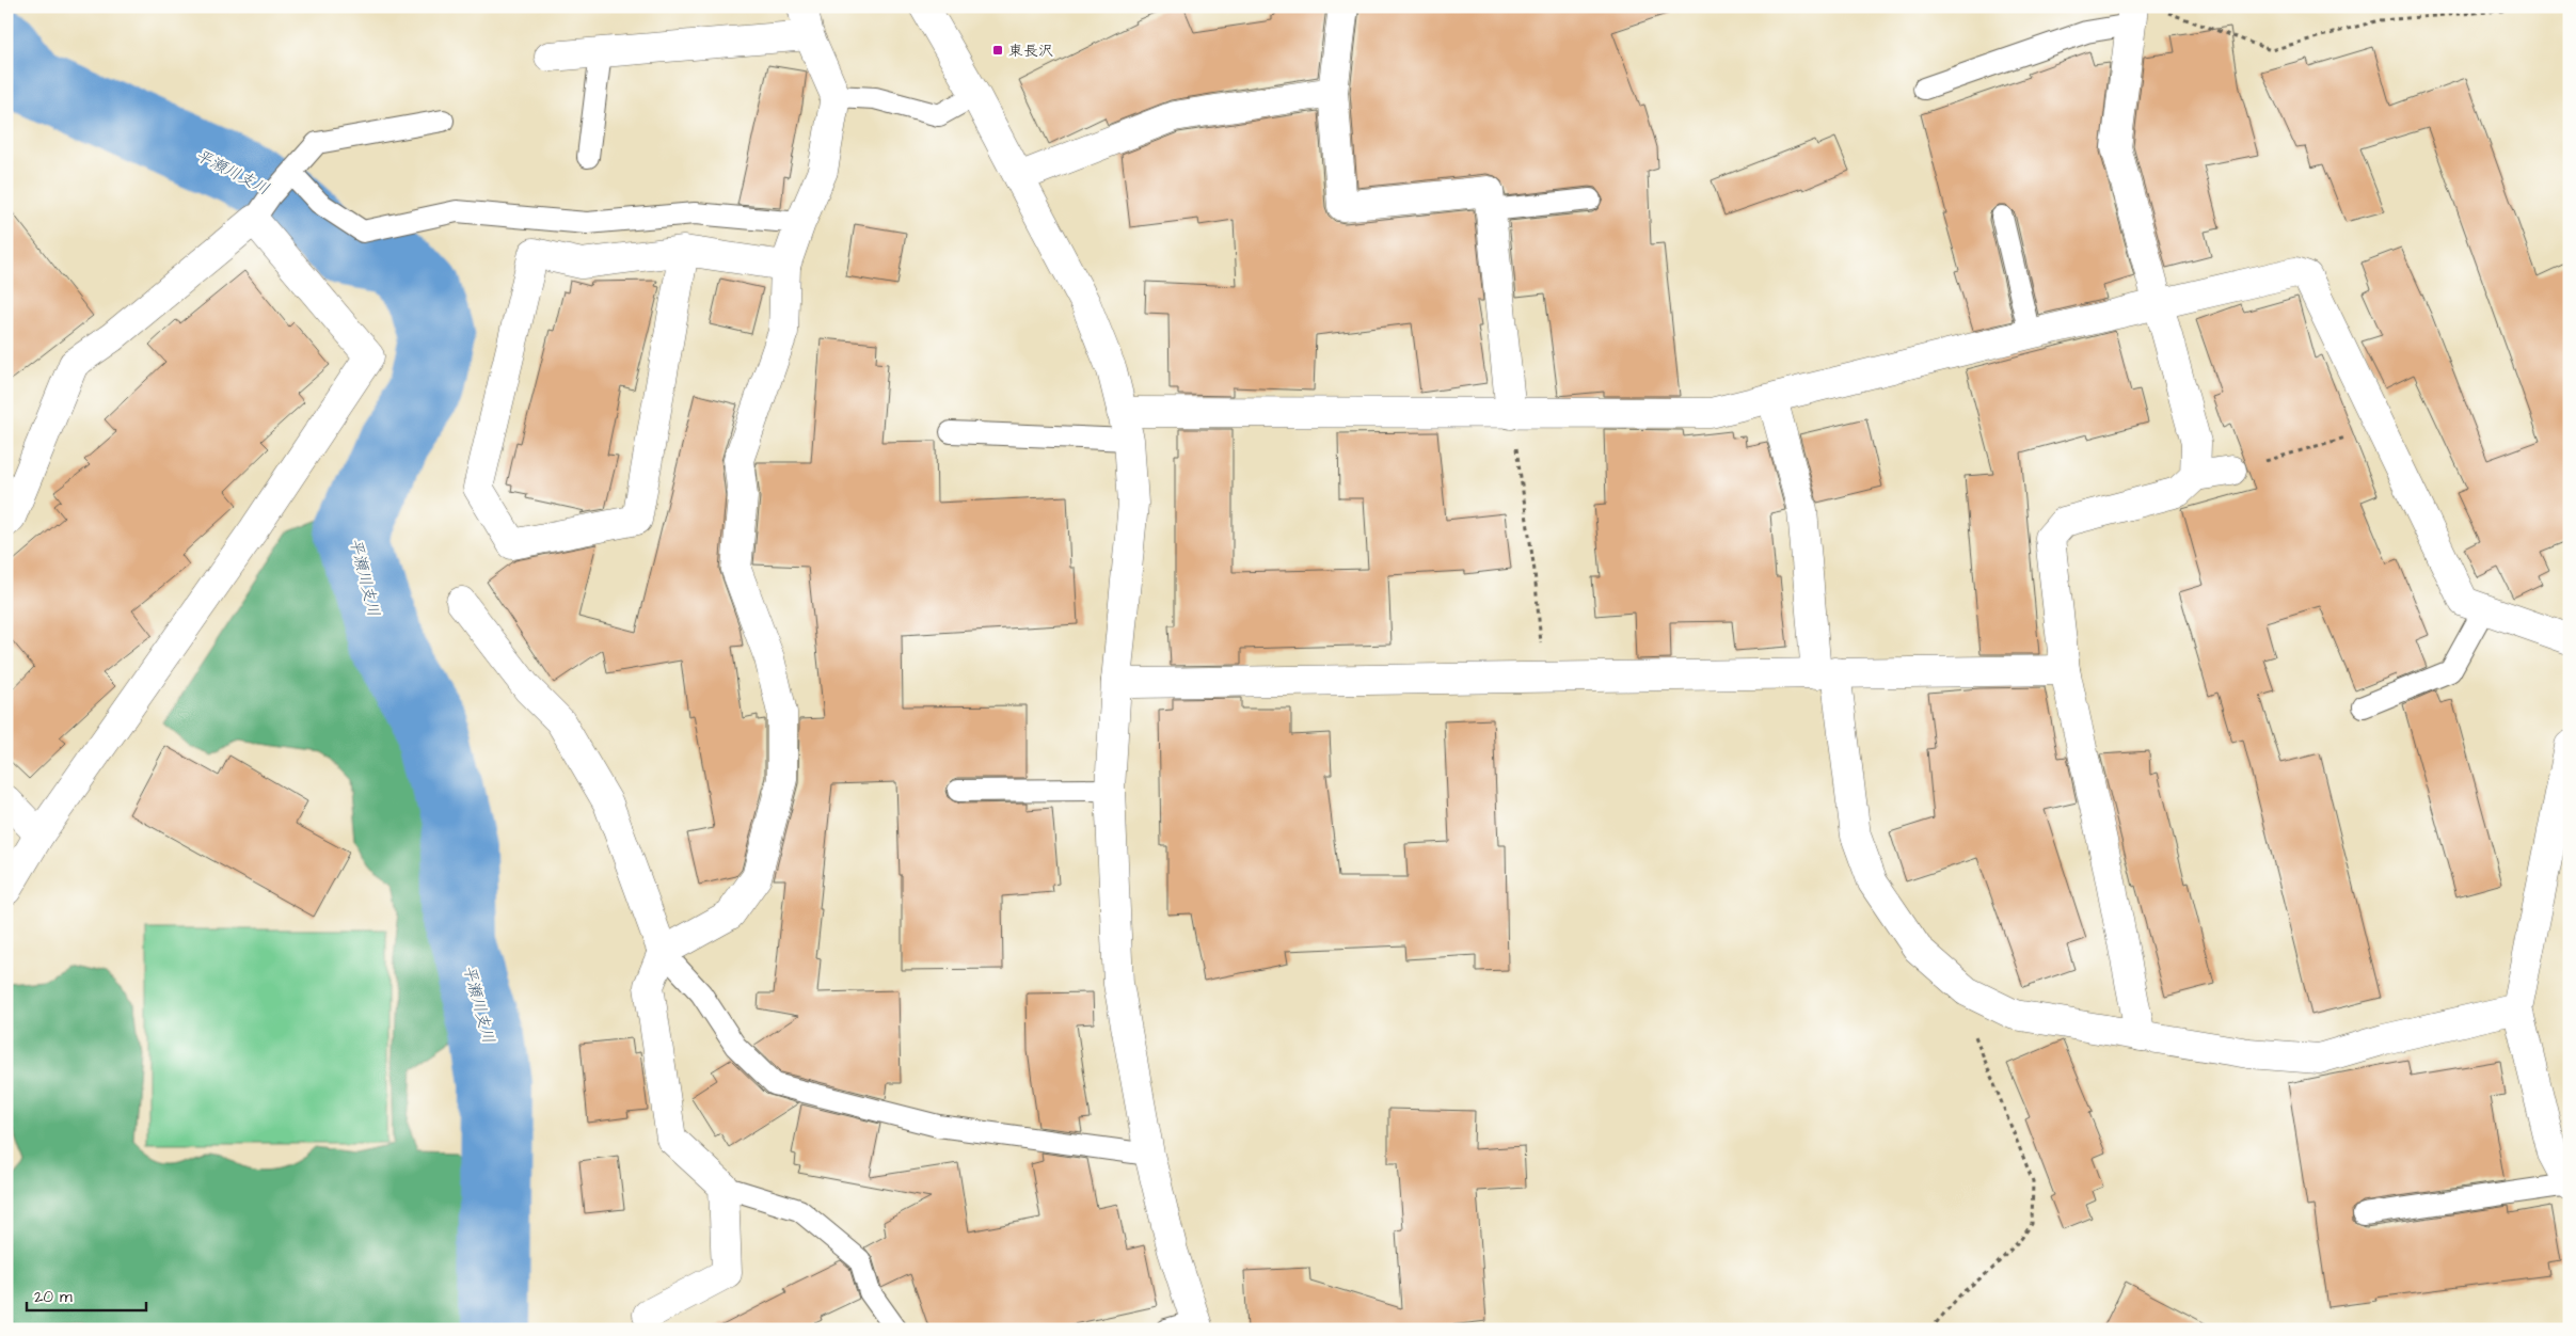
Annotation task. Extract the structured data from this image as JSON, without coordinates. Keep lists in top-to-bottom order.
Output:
{
  "water": ["平瀬川支川"],
  "places": {
    "transit": ["東長沢"]
  },
  "scale_bar": "20 m"
}
